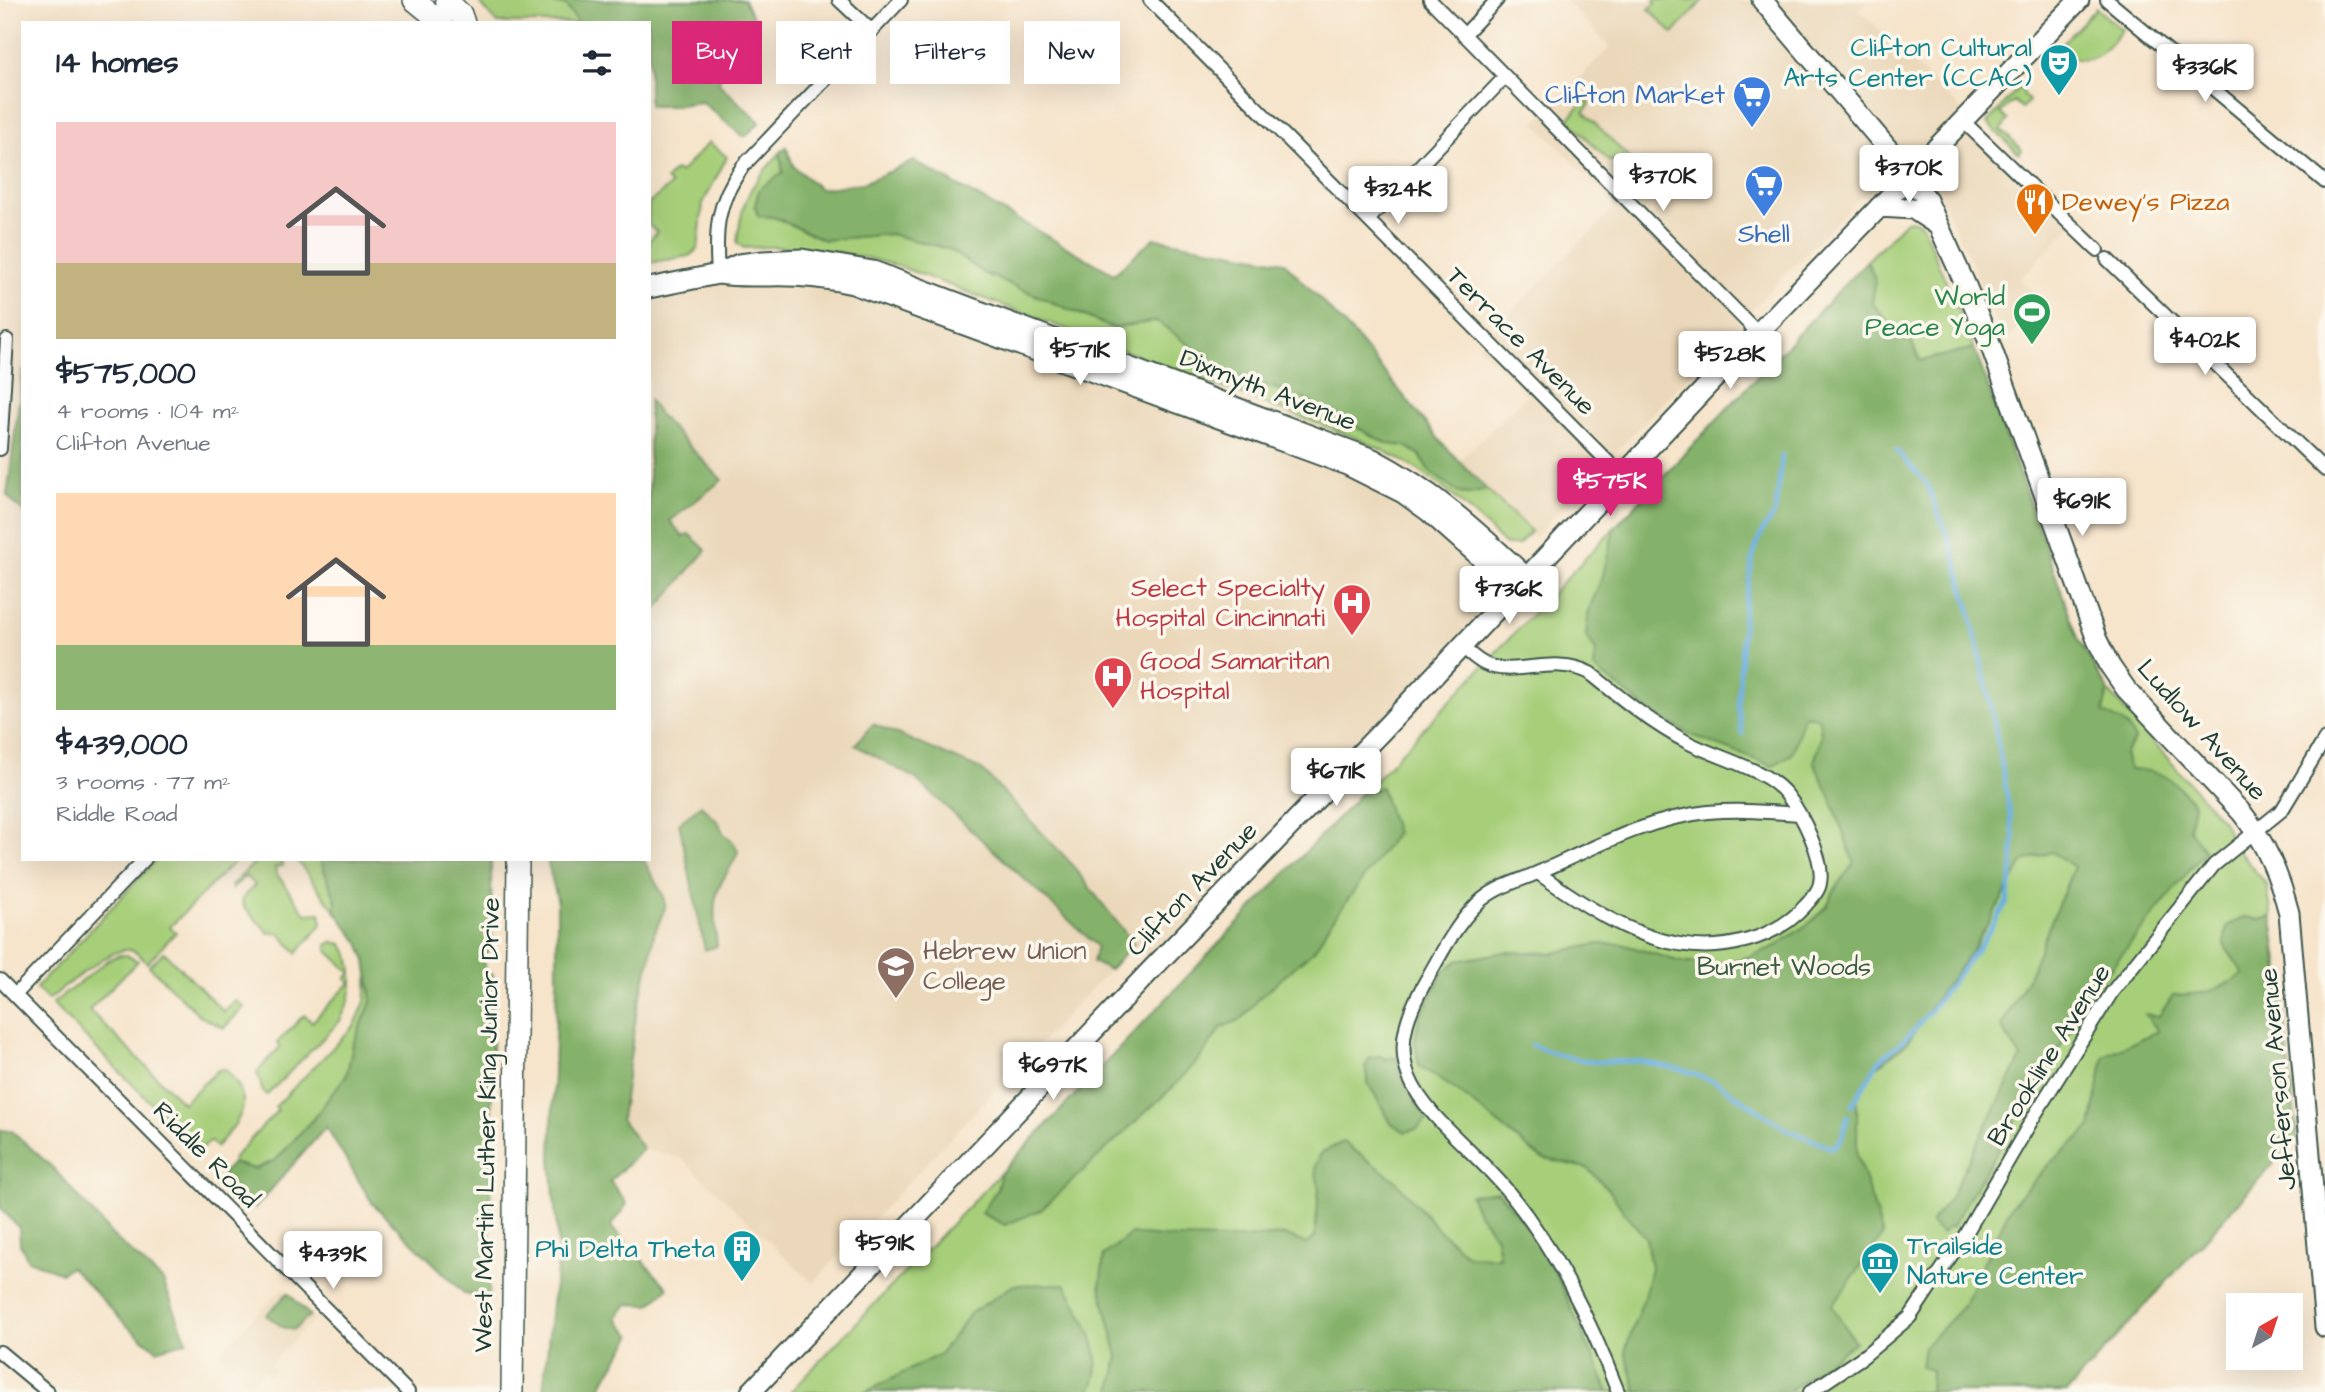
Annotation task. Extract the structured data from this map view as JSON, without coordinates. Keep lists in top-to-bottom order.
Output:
{
  "streets": {
    "main road": ["West Martin Luther King Junior Drive"],
    "street": [
      "Terrace Avenue",
      "Dixmyth Avenue",
      "Ludlow Avenue",
      "Clifton Avenue",
      "Brookline Avenue",
      "Jefferson Avenue",
      "Riddle Road"
    ]
  },
  "crossings": [
    ["Terrace Avenue", "Clifton Avenue"],
    ["Dixmyth Avenue", "Clifton Avenue"],
    ["Ludlow Avenue", "Clifton Avenue"],
    ["Ludlow Avenue", "Brookline Avenue"],
    ["Ludlow Avenue", "Jefferson Avenue"],
    ["Brookline Avenue", "Jefferson Avenue"]
  ],
  "parks": ["Burnet Woods"],
  "places": {
    "theatre": ["Clifton Cultural Arts Center (CCAC)"],
    "supermarket": ["Clifton Market", "Shell"],
    "restaurant": ["Dewey's Pizza"],
    "sports": ["World Peace Yoga"],
    "hospital": ["Select Specialty Hospital Cincinnati", "Good Samaritan Hospital"],
    "school or university": ["Hebrew Union College"],
    "building": ["Phi Delta Theta"],
    "museum": ["Trailside Nature Center"]
  },
  "north": "top right",
  "page": {
    "chip": [
      "Buy",
      "Rent",
      "Filters",
      "New"
    ],
    "heading": "14 homes",
    "price": [
      "$336K",
      "$370K",
      "$370K",
      "$324K",
      "$402K",
      "$571K",
      "$528K",
      "$575K",
      "$691K",
      "$736K",
      "$671K",
      "$697K",
      "$591K",
      "$439K"
    ],
    "list": [
      {
        "name": "$575,000",
        "note": "4 rooms · 104 m² · Clifton Avenue"
      },
      {
        "name": "$439,000",
        "note": "3 rooms · 77 m² · Riddle Road"
      }
    ]
  }
}
